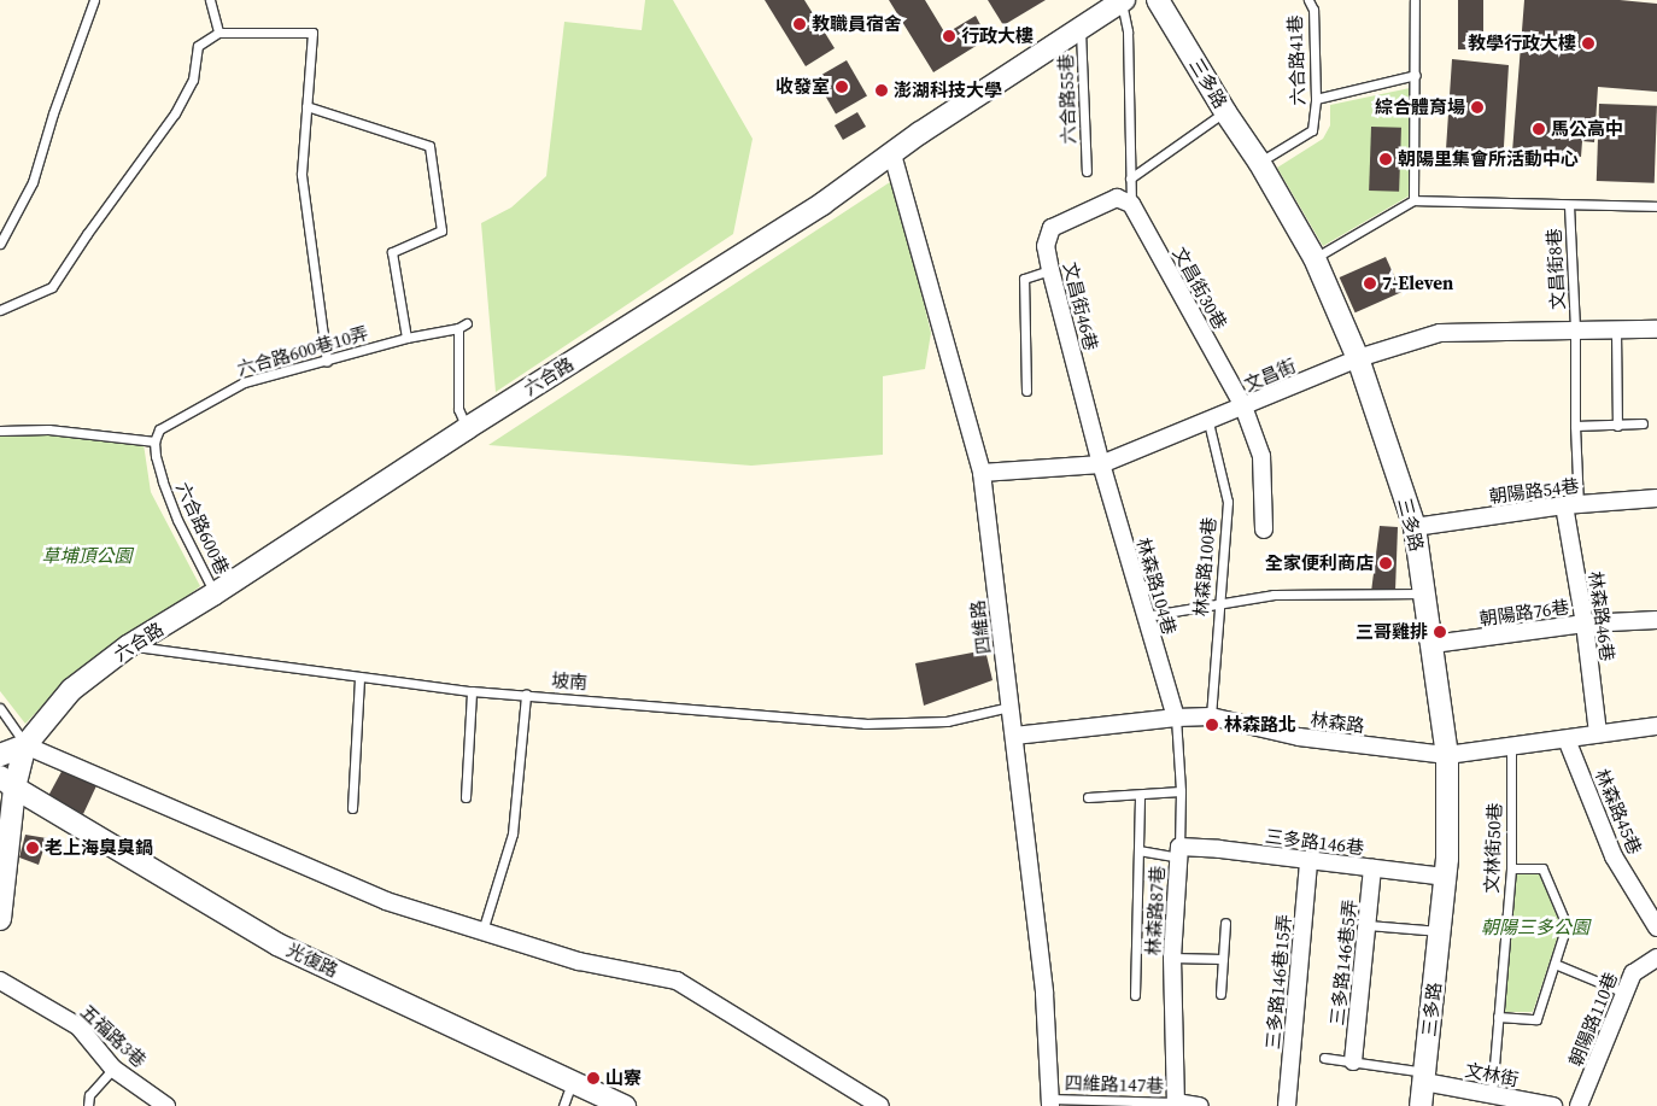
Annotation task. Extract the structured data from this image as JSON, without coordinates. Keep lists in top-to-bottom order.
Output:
{
  "streets": {
    "street": [
      "三多路",
      "文昌街30巷",
      "文昌街46巷",
      "文昌街",
      "六合路",
      "朝陽路54巷",
      "林森路104巷",
      "朝陽路76巷",
      "林森路46巷",
      "四維路",
      "林森路",
      "林森路45巷",
      "三多路146巷",
      "林森路87巷",
      "光復路",
      "三多路146巷5弄",
      "三多路146巷15弄",
      "朝陽路110巷",
      "五福路3巷",
      "文林街"
    ],
    "lane": [
      "六合路41巷",
      "六合路55巷",
      "文昌街8巷",
      "六合路600巷10弄",
      "六合路600巷",
      "林森路100巷",
      "坡南",
      "文林街50巷",
      "四維路147巷"
    ]
  },
  "crossings": [
    ["六合路41巷", "三多路"],
    ["三多路", "文昌街"],
    ["三多路", "朝陽路54巷"],
    ["三多路", "朝陽路76巷"],
    ["三多路", "林森路"],
    ["三多路", "三多路146巷"],
    ["三多路", "文林街"],
    ["六合路55巷", "六合路"],
    ["文昌街8巷", "文昌街"],
    ["文昌街30巷", "文昌街46巷"],
    ["文昌街30巷", "文昌街"],
    ["文昌街46巷", "文昌街"],
    ["文昌街46巷", "林森路104巷"],
    ["六合路600巷10弄", "六合路600巷"],
    ["文昌街", "林森路100巷"],
    ["文昌街", "林森路104巷"],
    ["文昌街", "四維路"],
    ["六合路", "六合路600巷"],
    ["六合路", "四維路"],
    ["六合路", "坡南"],
    ["六合路", "光復路"],
    ["朝陽路54巷", "林森路46巷"],
    ["林森路100巷", "林森路"],
    ["林森路104巷", "林森路"],
    ["林森路104巷", "林森路87巷"],
    ["朝陽路76巷", "林森路46巷"],
    ["林森路46巷", "林森路"],
    ["四維路", "坡南"],
    ["四維路", "林森路"],
    ["四維路", "四維路147巷"],
    ["林森路", "林森路45巷"],
    ["林森路", "文林街50巷"],
    ["林森路", "林森路87巷"],
    ["三多路146巷", "林森路87巷"],
    ["三多路146巷", "三多路146巷5弄"],
    ["三多路146巷", "三多路146巷15弄"],
    ["文林街50巷", "文林街"],
    ["林森路87巷", "四維路147巷"]
  ],
  "parks": ["草埔頂公園", "朝陽三多公園"],
  "places": [
    "教職員宿舍",
    "行政大樓",
    "教學行政大樓",
    "收發室",
    "澎湖科技大學",
    "綜合體育場",
    "馬公高中",
    "朝陽里集會所活動中心",
    "7-Eleven",
    "全家便利商店",
    "三哥雞排",
    "林森路北",
    "老上海臭臭鍋",
    "山寮"
  ]
}
